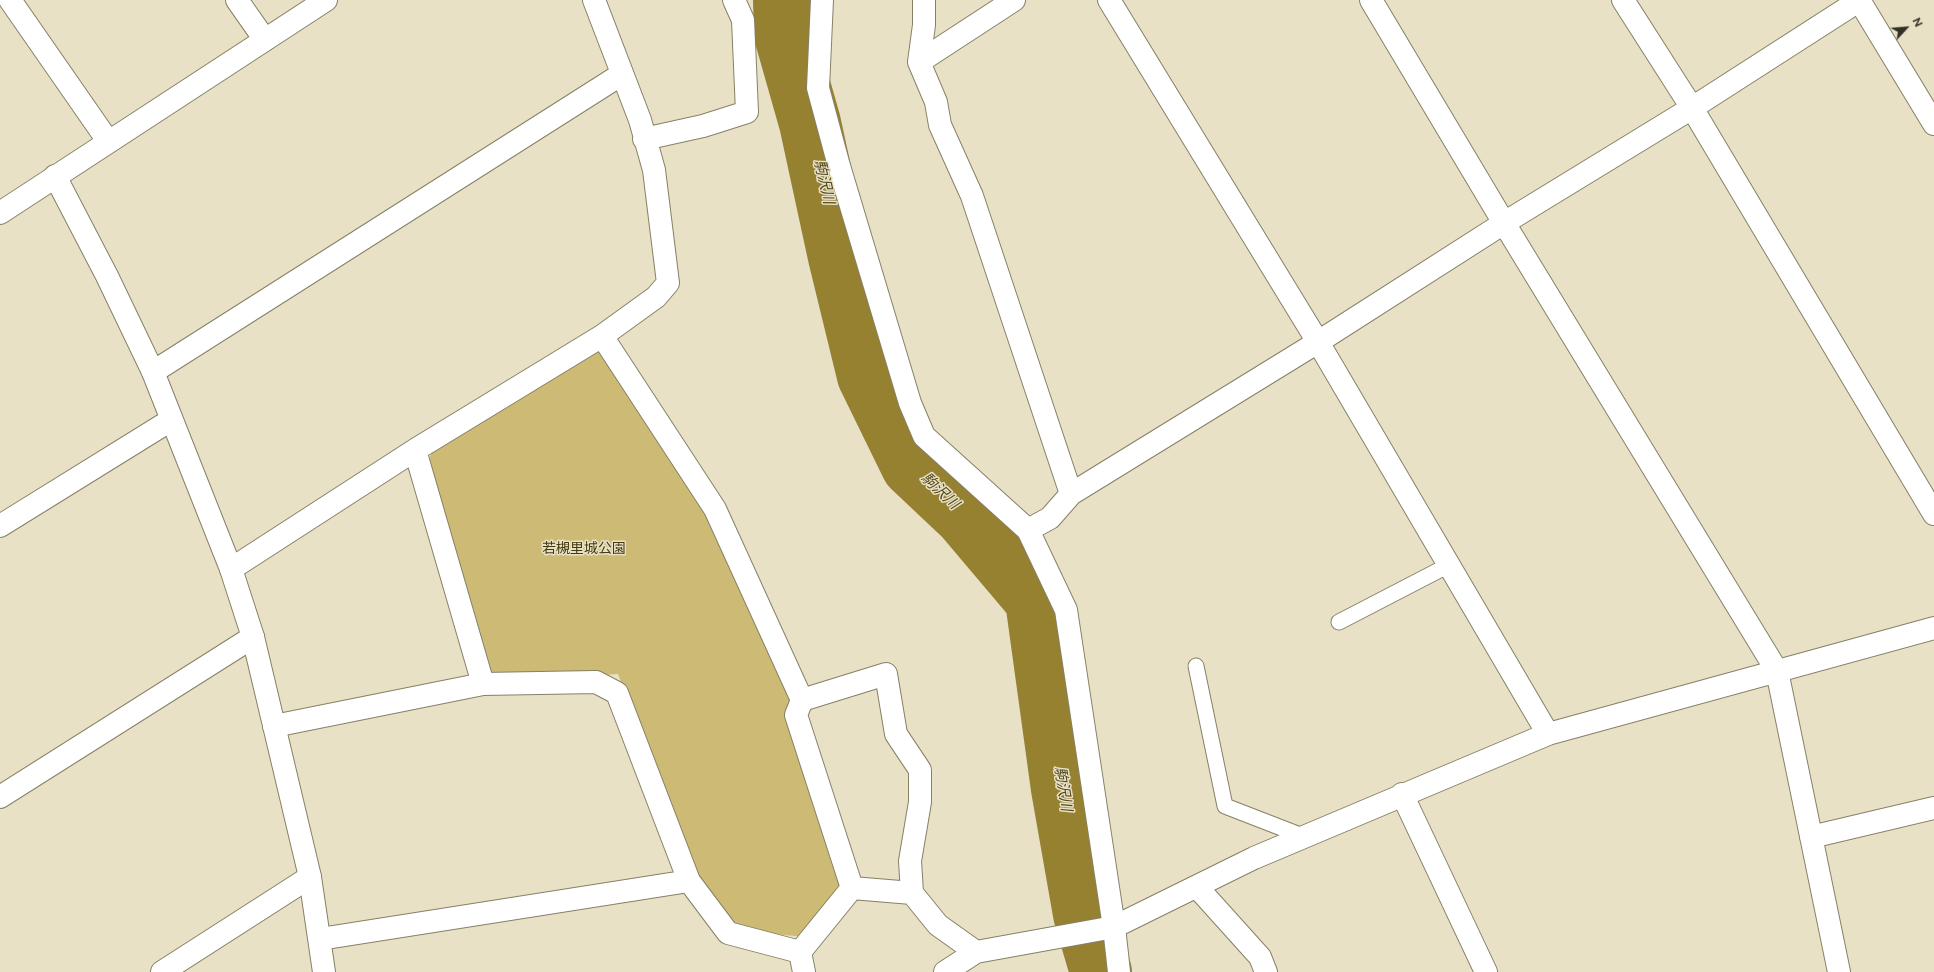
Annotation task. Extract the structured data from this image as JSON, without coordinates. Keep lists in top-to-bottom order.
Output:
{
  "water": ["駒沢川"],
  "parks": ["若槻里城公園"],
  "north": "top right"
}
